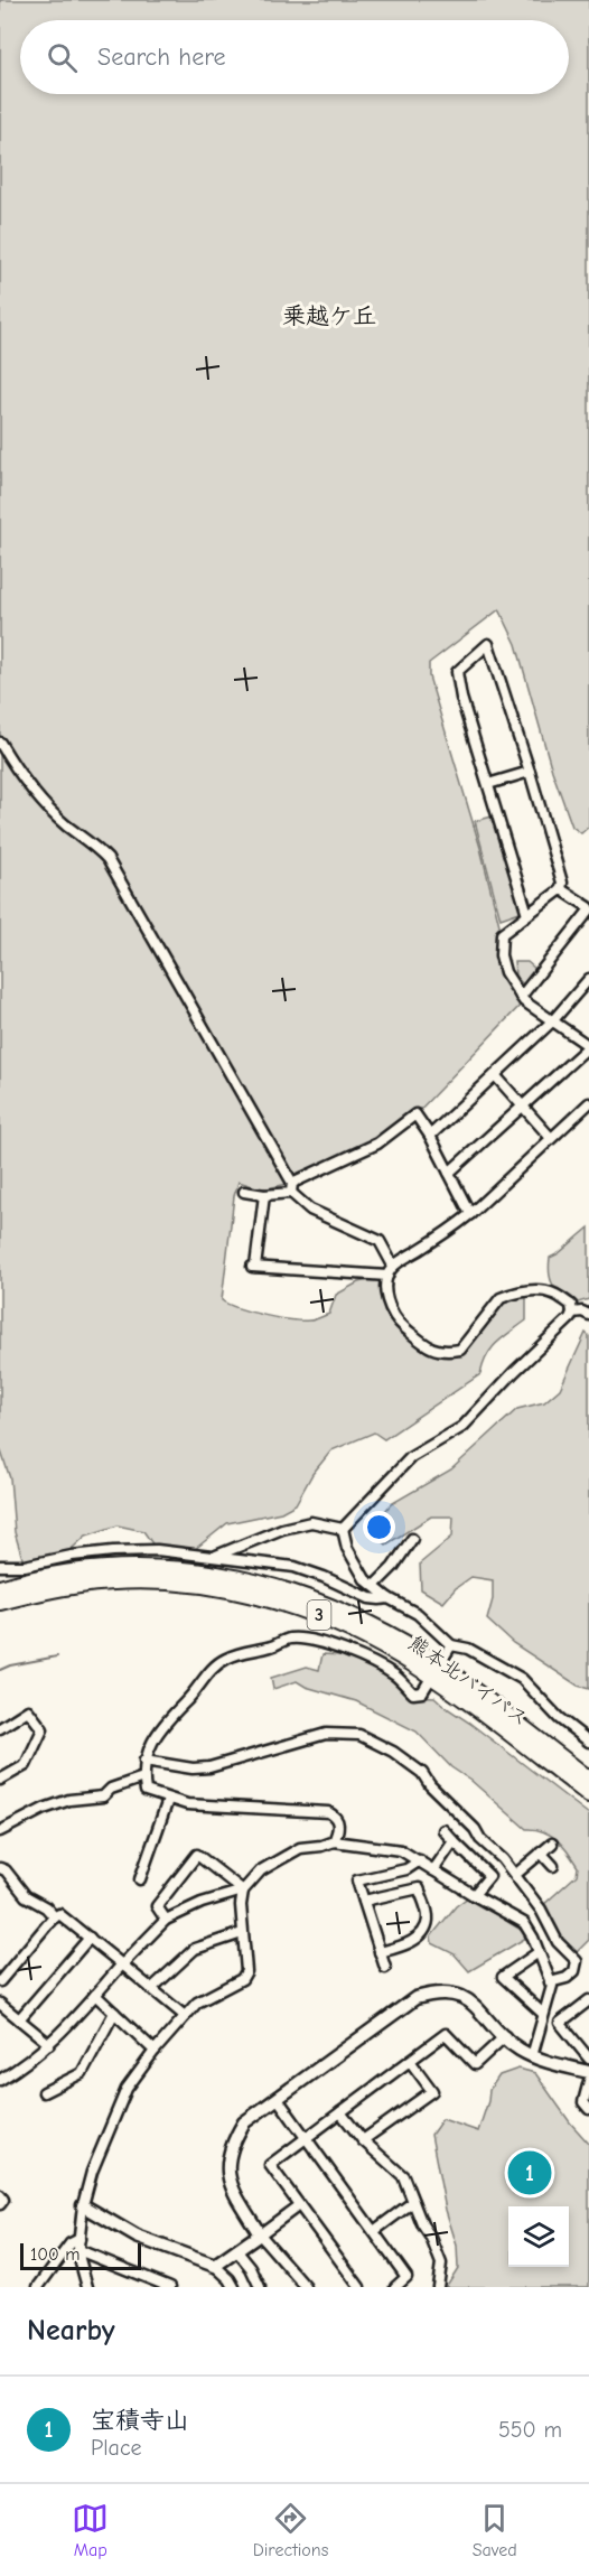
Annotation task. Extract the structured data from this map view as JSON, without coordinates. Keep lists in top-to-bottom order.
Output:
{
  "streets": {
    "highway": ["3", "熊本北バイパス"]
  },
  "districts": ["乗越ケ丘"],
  "scale_bar": "100 m",
  "page": {
    "search": "Search here",
    "pins": "1",
    "scale": "100 m",
    "heading": "Nearby",
    "list": [
      {
        "mark": "1",
        "name": "宝積寺山",
        "note": "Place",
        "value": "550 m"
      }
    ],
    "nav": ["Map", "Directions", "Saved"]
  }
}
